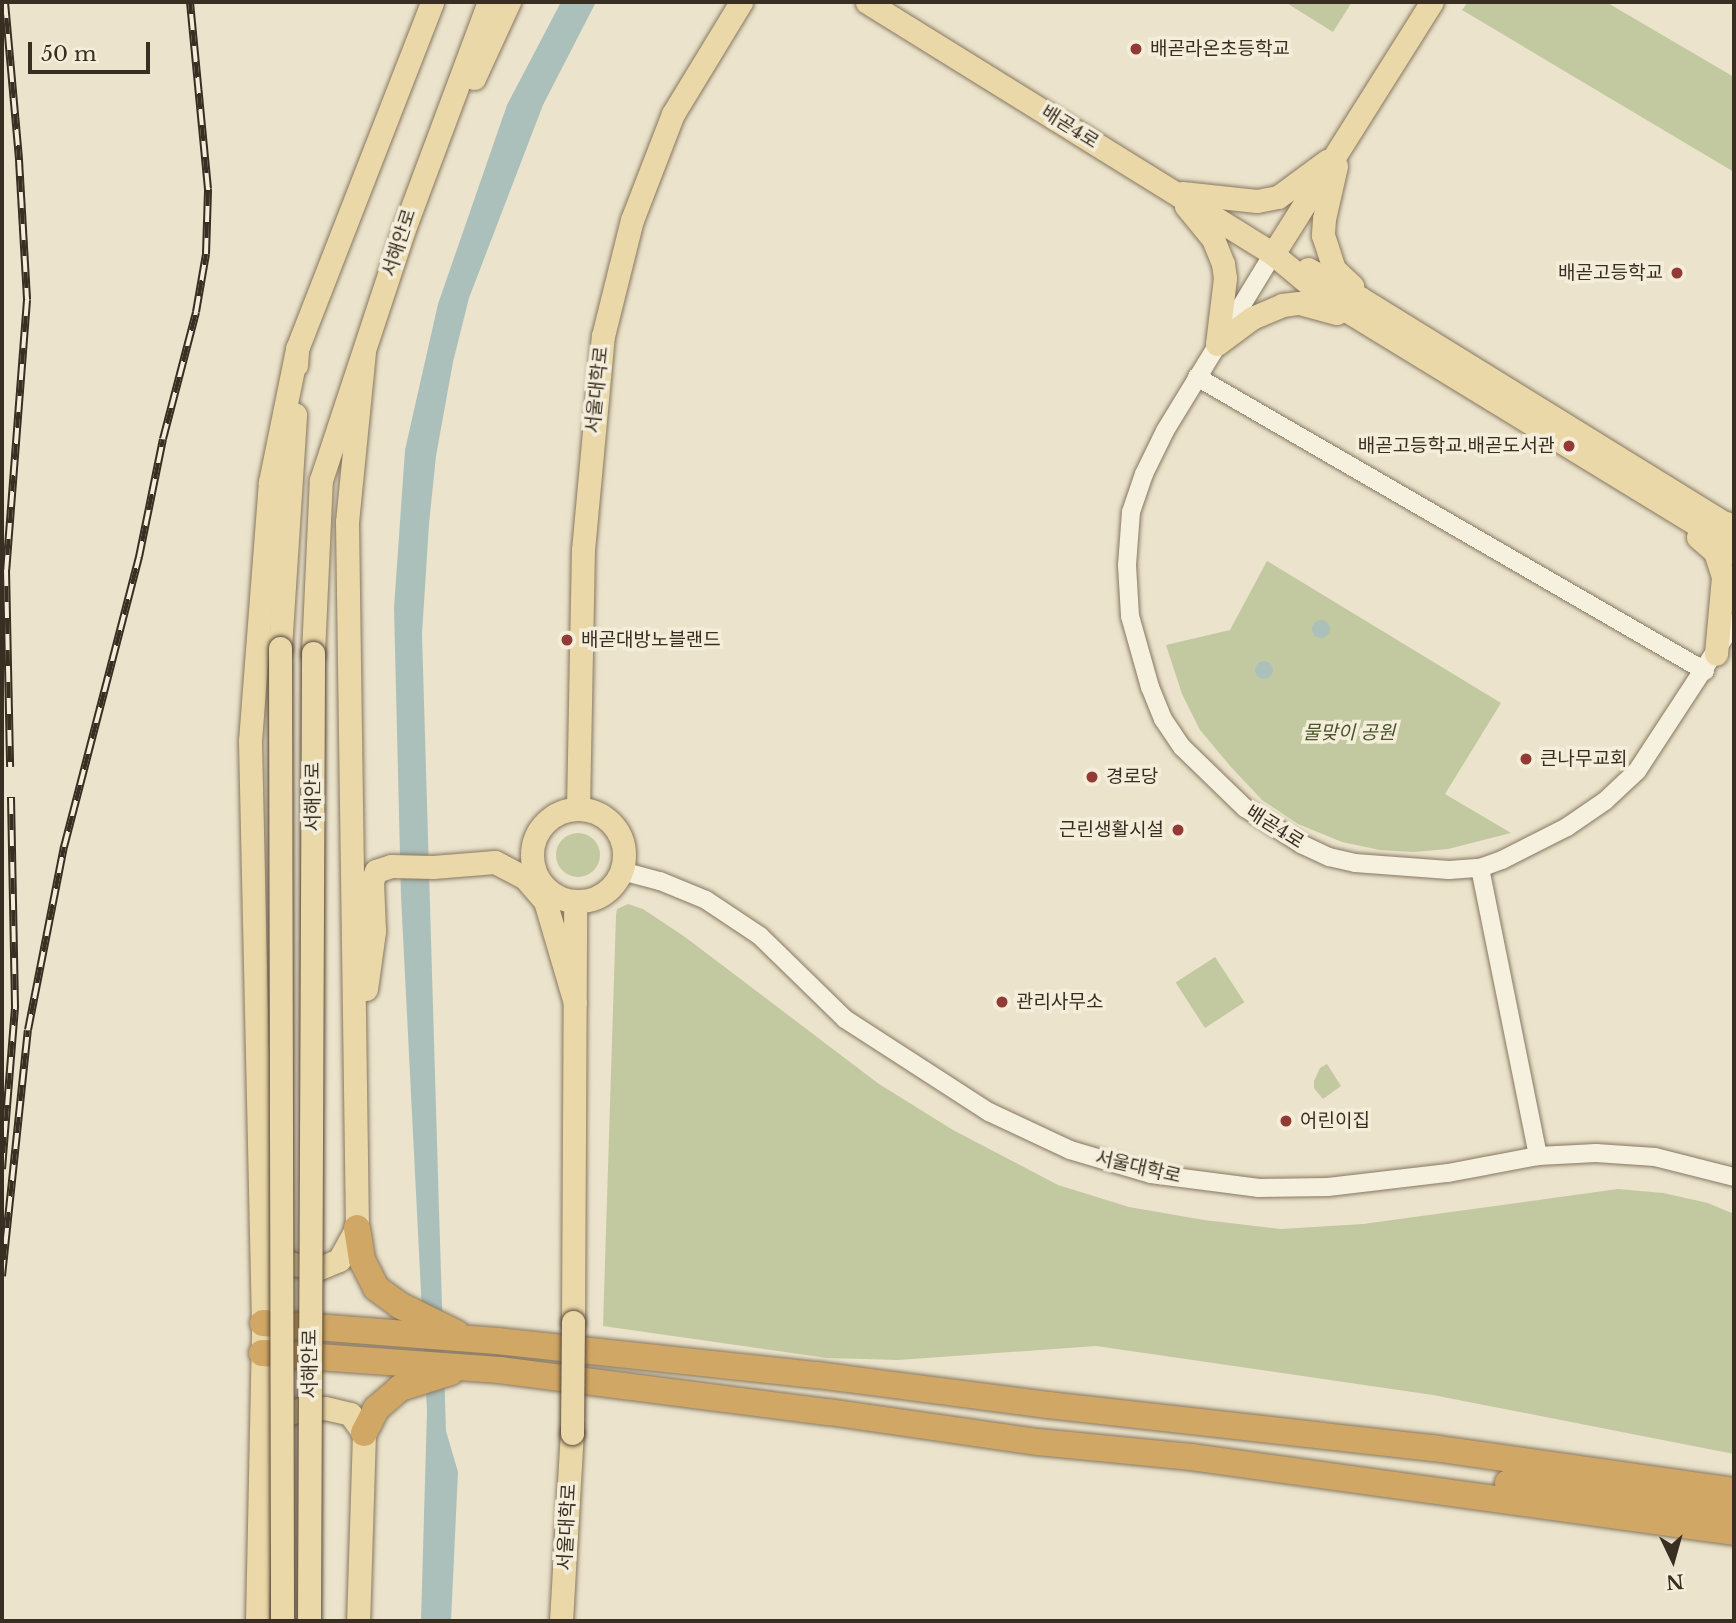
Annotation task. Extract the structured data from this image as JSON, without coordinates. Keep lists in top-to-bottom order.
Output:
{
  "streets": {
    "main road": ["배곧4로", "서해안로", "서울대학로"]
  },
  "parks": ["물맞이 공원"],
  "places": [
    "배곧라온초등학교",
    "배곧고등학교",
    "배곧고등학교.배곧도서관",
    "배곧대방노블랜드",
    "큰나무교회",
    "경로당",
    "근린생활시설",
    "관리사무소",
    "어린이집"
  ],
  "scale_bar": "50 m",
  "north": "bottom"
}
